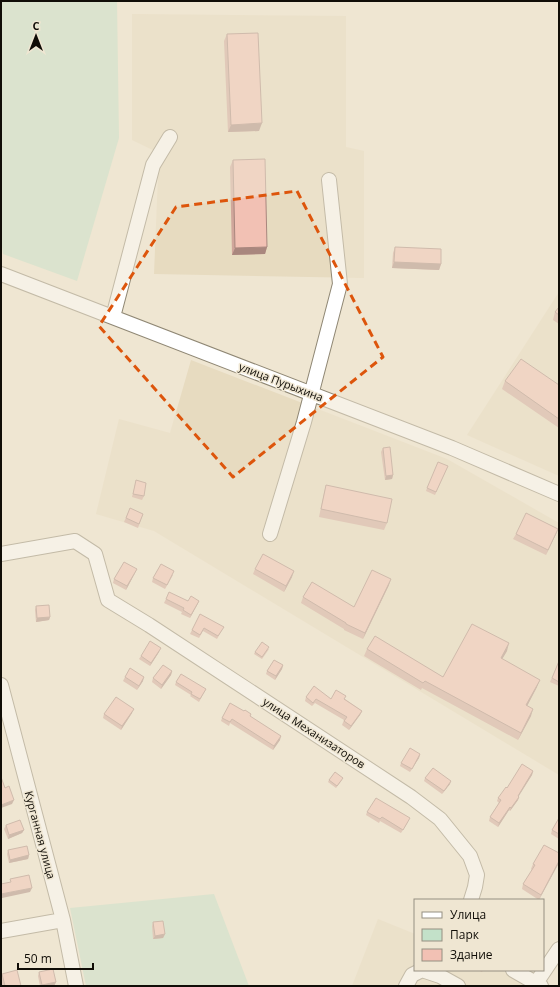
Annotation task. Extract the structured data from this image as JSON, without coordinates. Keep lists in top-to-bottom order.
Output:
{
  "streets": {
    "street": ["улица Пурыхина", "улица Механизаторов", "Курганная улица"]
  },
  "legend": ["Улица", "Парк", "Здание"],
  "scale_bar": "50 m",
  "north": "top"
}
